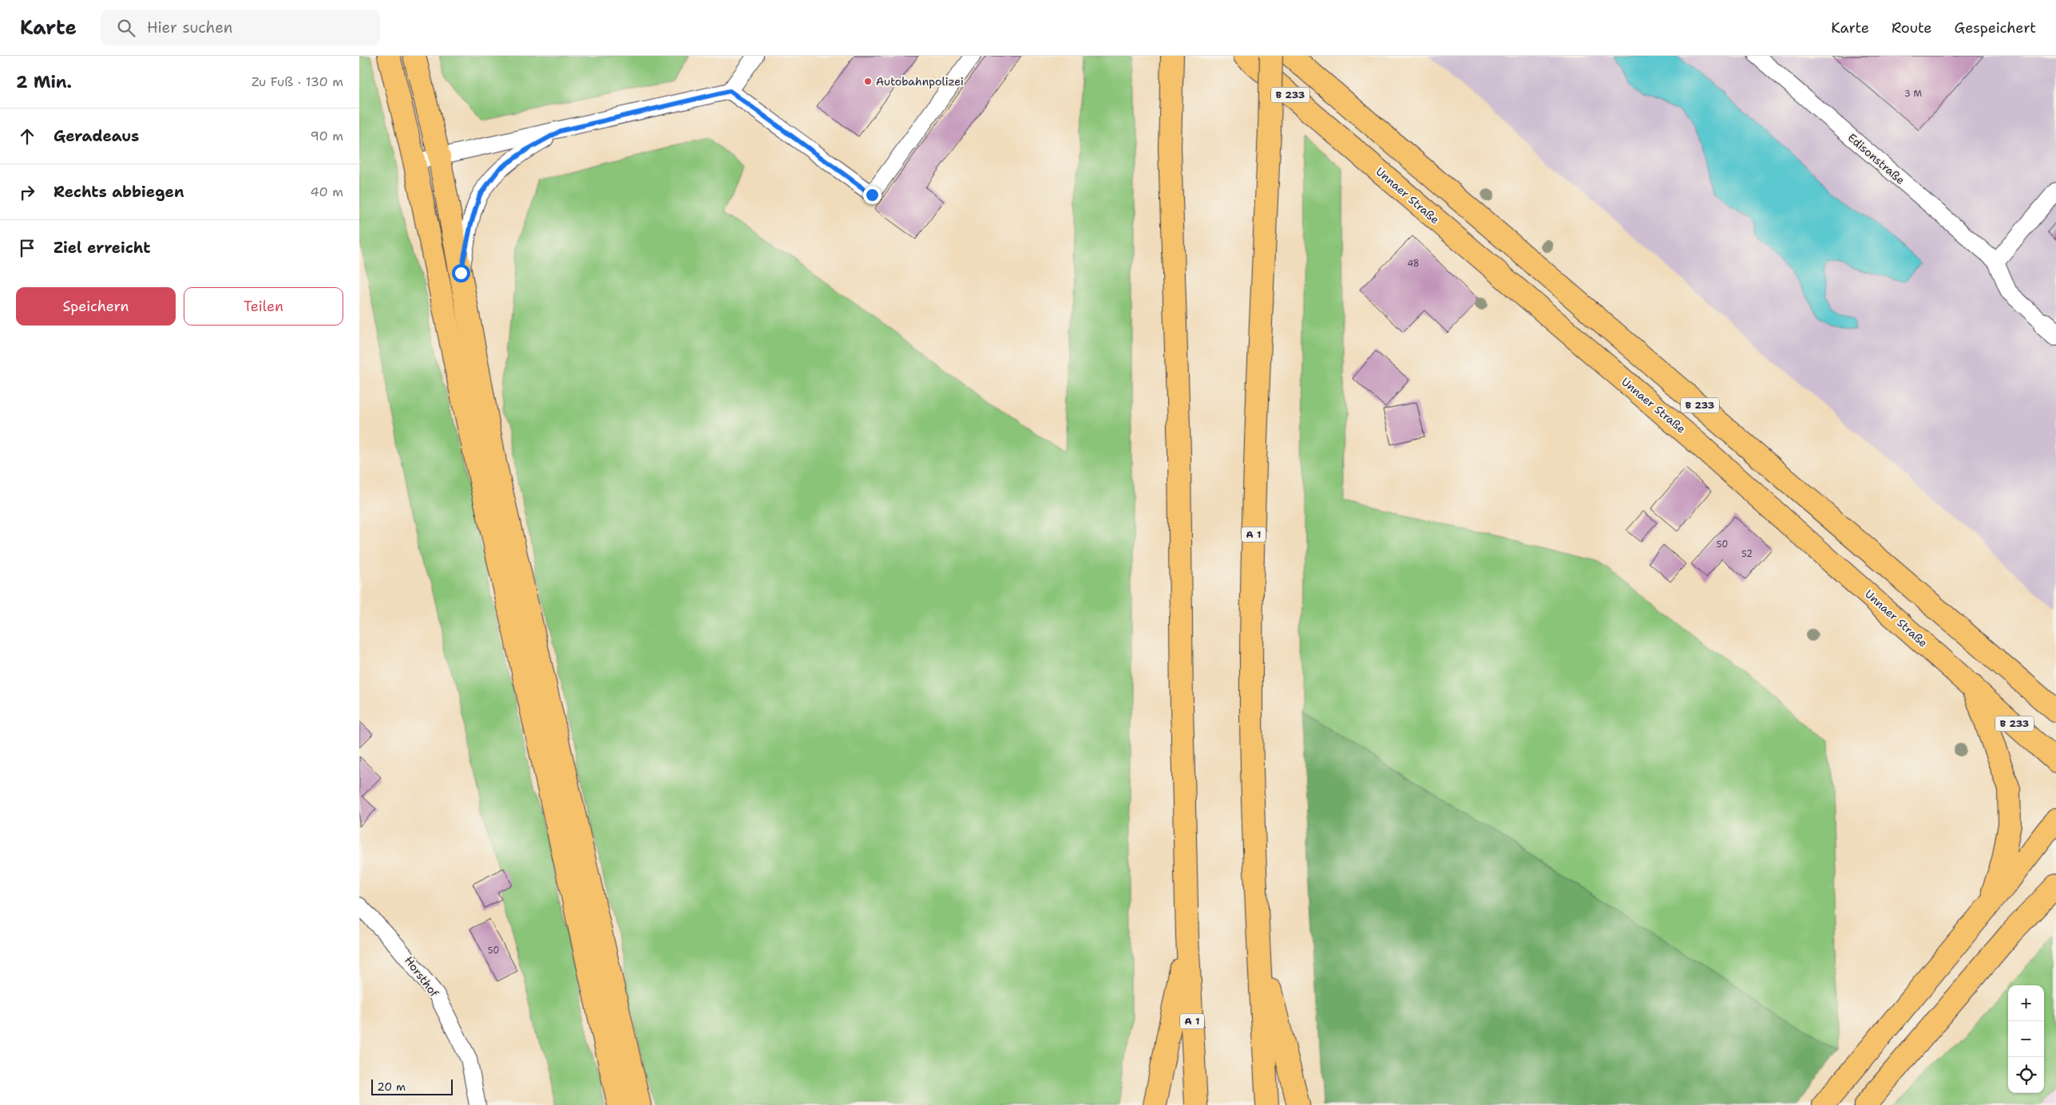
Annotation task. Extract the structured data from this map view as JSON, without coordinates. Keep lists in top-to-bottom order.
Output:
{
  "streets": {
    "main road": ["B 233", "Unnaer Straße", "A 1"],
    "lane": ["Edisonstraße", "Horsthof"]
  },
  "places": ["Autobahnpolizei"],
  "house_numbers": [
    "3 M",
    "48",
    "50",
    "52",
    "50"
  ],
  "scale_bar": "20 m",
  "page": {
    "header": "Karte",
    "search": "Hier suchen",
    "nav": ["Karte", "Route", "Gespeichert"],
    "heading": ["2 Min.", "Zu Fuß · 130 m"],
    "list": [
      ["Geradeaus", "90 m"],
      ["Rechts abbiegen", "40 m"],
      "Ziel erreicht"
    ],
    "buttons": ["Speichern", "Teilen"],
    "map_buttons": ["+", "−"],
    "scale": "20 m"
  }
}
